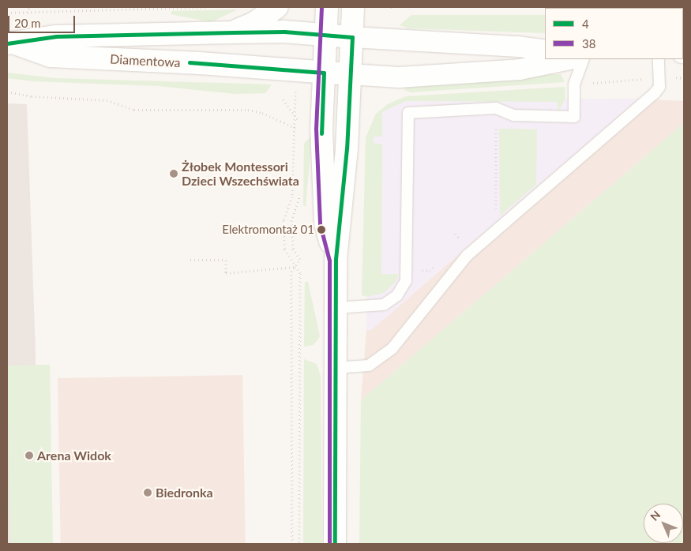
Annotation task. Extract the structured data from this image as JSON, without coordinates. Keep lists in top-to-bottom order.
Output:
{
  "streets": {
    "street": ["Diamentowa"]
  },
  "places": [
    "Żłobek Montessori Dzieci Wszechświata",
    "Elektromontaż 01",
    "Arena Widok",
    "Biedronka"
  ],
  "lines": ["transit line 38", "transit line 4"],
  "legend": ["4", "38"],
  "scale_bar": "20 m",
  "north": "top left"
}
